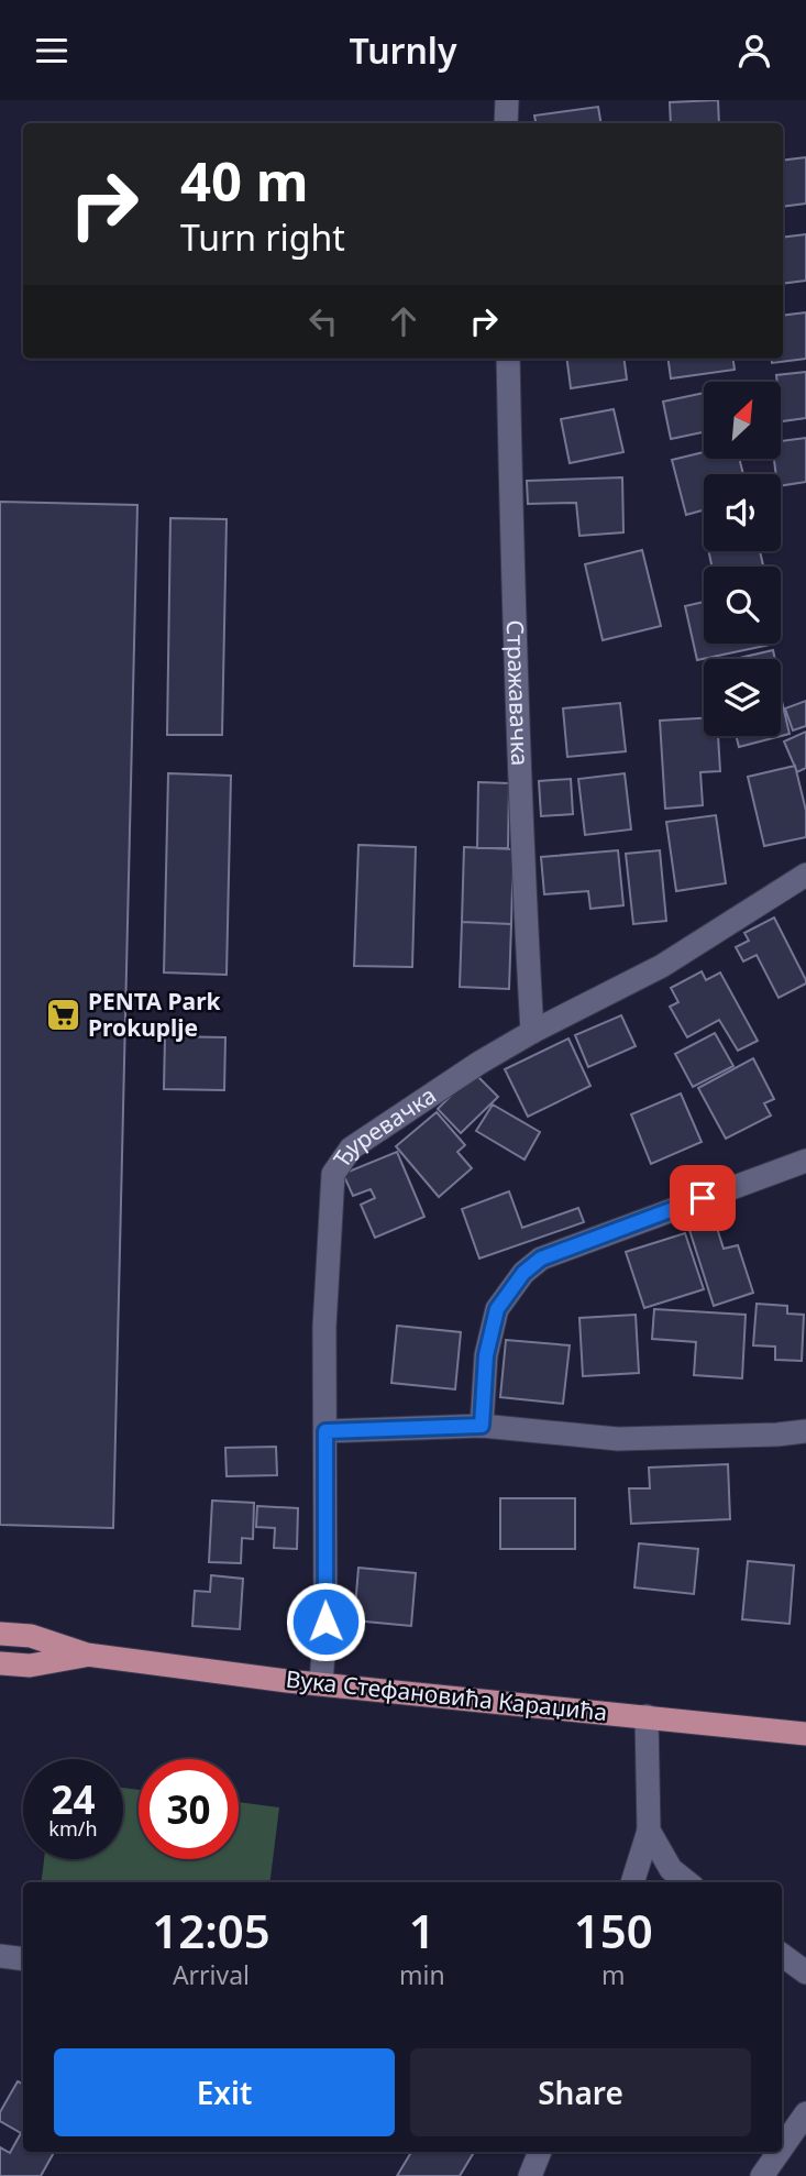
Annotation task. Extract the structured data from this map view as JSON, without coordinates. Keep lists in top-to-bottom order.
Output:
{
  "streets": {
    "main road": ["Вука Стефановића Караџића"],
    "street": ["Стражавачка", "Ђуревачка"]
  },
  "crossings": [
    ["Стражавачка", "Ђуревачка"],
    ["Ђуревачка", "Вука Стефановића Караџића"]
  ],
  "places": {
    "supermarket": ["PENTA Park Prokuplje"]
  },
  "north": "top right",
  "page": {
    "header": "Turnly",
    "turn": ["40 m", "Turn right"],
    "speed": "24 km/h",
    "limit": "30",
    "eta": [
      "12:05",
      "Arrival",
      "1",
      "min",
      "150",
      "m"
    ],
    "buttons": ["Exit", "Share"]
  }
}
